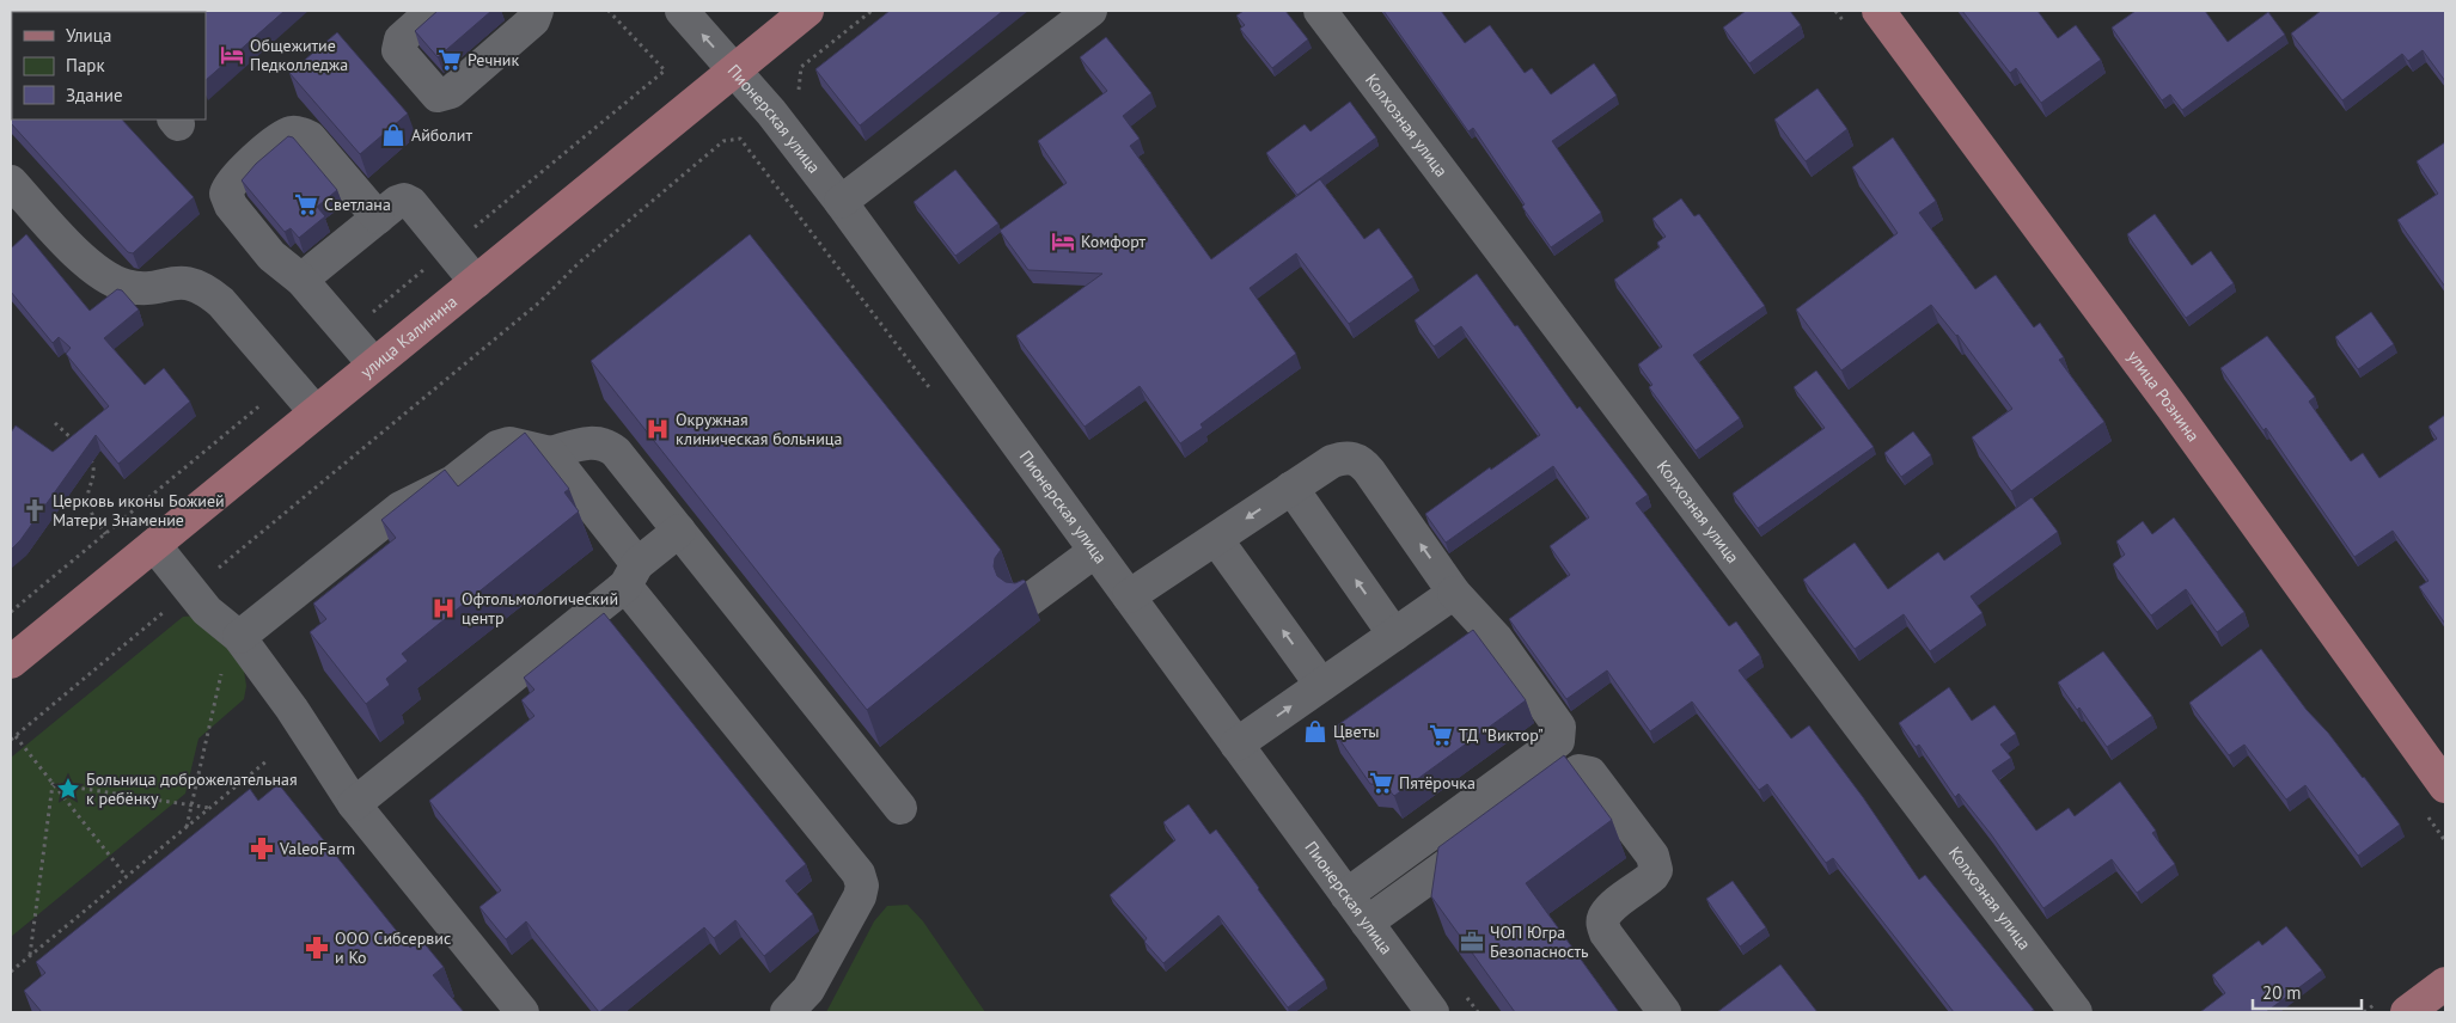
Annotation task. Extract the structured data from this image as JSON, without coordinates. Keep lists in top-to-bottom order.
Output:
{
  "streets": {
    "main road": ["улица Калинина", "улица Рознина"],
    "street": ["Пионерская улица", "Колхозная улица"]
  },
  "crossings": [
    ["Пионерская улица", "улица Калинина"]
  ],
  "places": {
    "hotel": ["Общежитие Педколледжа", "Комфорт"],
    "supermarket": [
      "Речник",
      "Светлана",
      "ТД \"Виктор\"",
      "Пятёрочка"
    ],
    "shop": ["Айболит", "Цветы"],
    "hospital": ["Окружная клиническая больница", "Офтольмологический центр"],
    "church": ["Церковь иконы Божией Матери Знамение"],
    "place": ["Больница доброжелательная к ребёнку"],
    "pharmacy": ["ValeoFarm", "ООО Сибсервис и Ко"],
    "office": ["ЧОП Югра Безопасность"]
  },
  "legend": ["Улица", "Парк", "Здание"],
  "scale_bar": "20 m"
}
